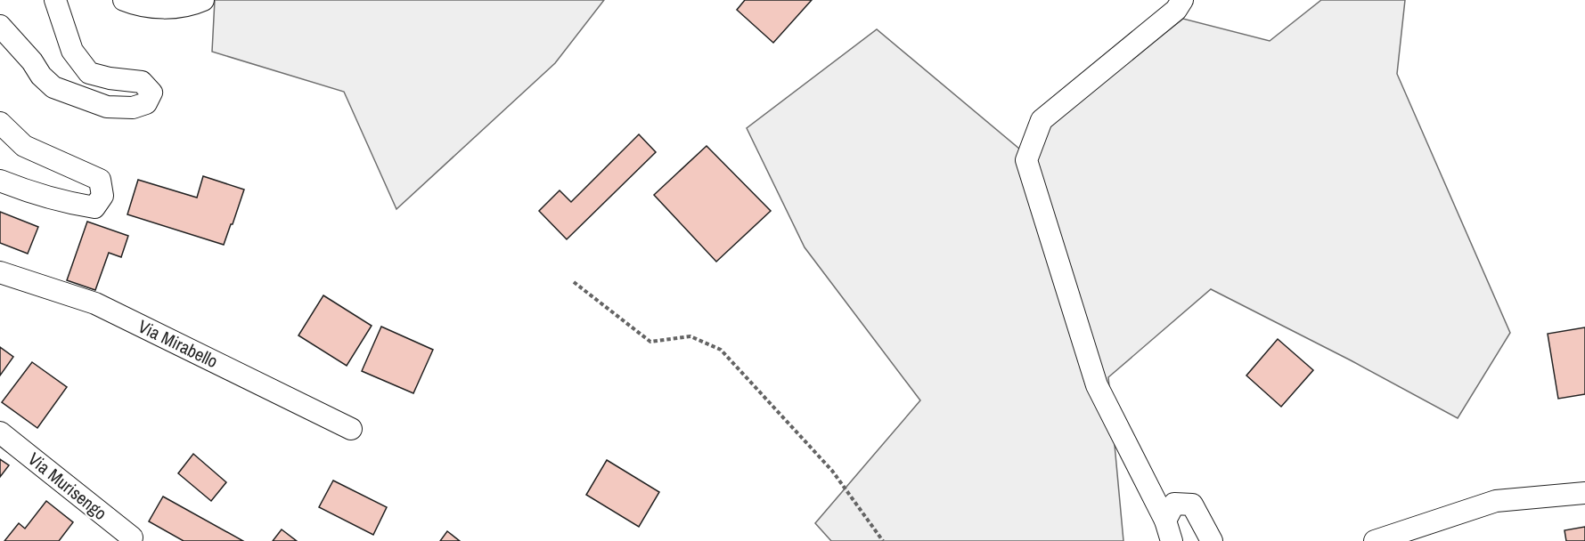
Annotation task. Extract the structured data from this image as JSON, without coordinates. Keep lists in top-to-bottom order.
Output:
{
  "streets": {
    "street": ["Via Mirabello", "Via Murisengo"]
  }
}
